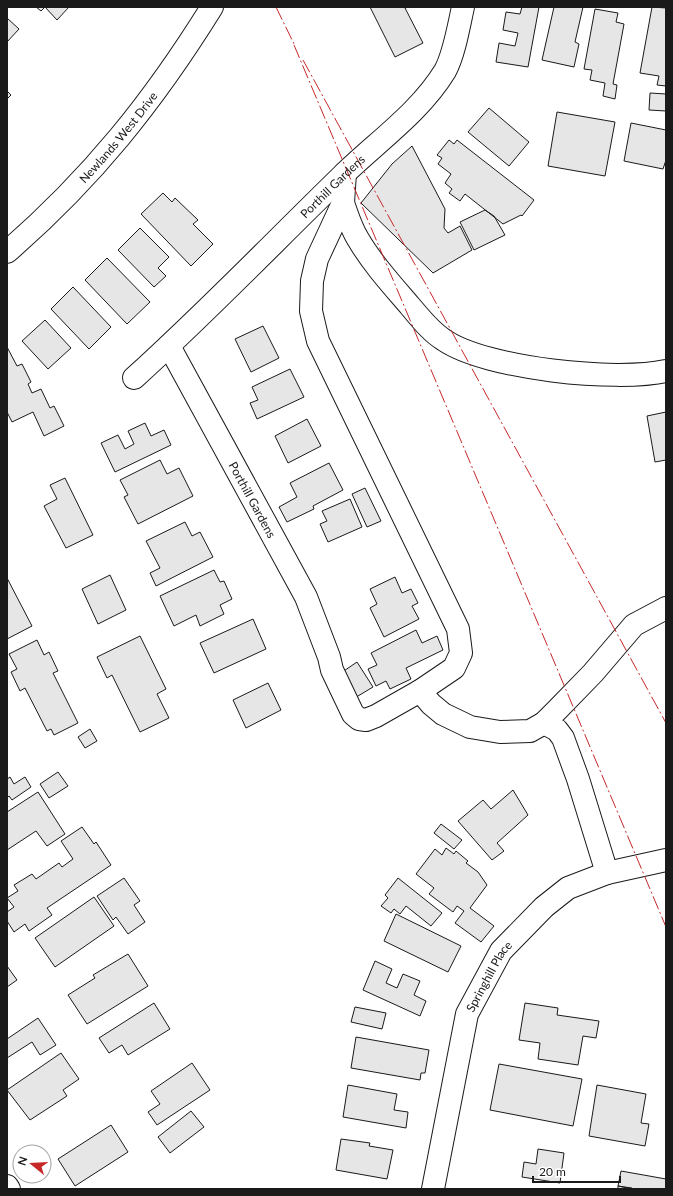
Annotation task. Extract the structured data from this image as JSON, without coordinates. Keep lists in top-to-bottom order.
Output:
{
  "streets": {
    "street": ["Newlands West Drive", "Porthill Gardens", "Springhill Place"]
  },
  "scale_bar": "20 m",
  "north": "left"
}
